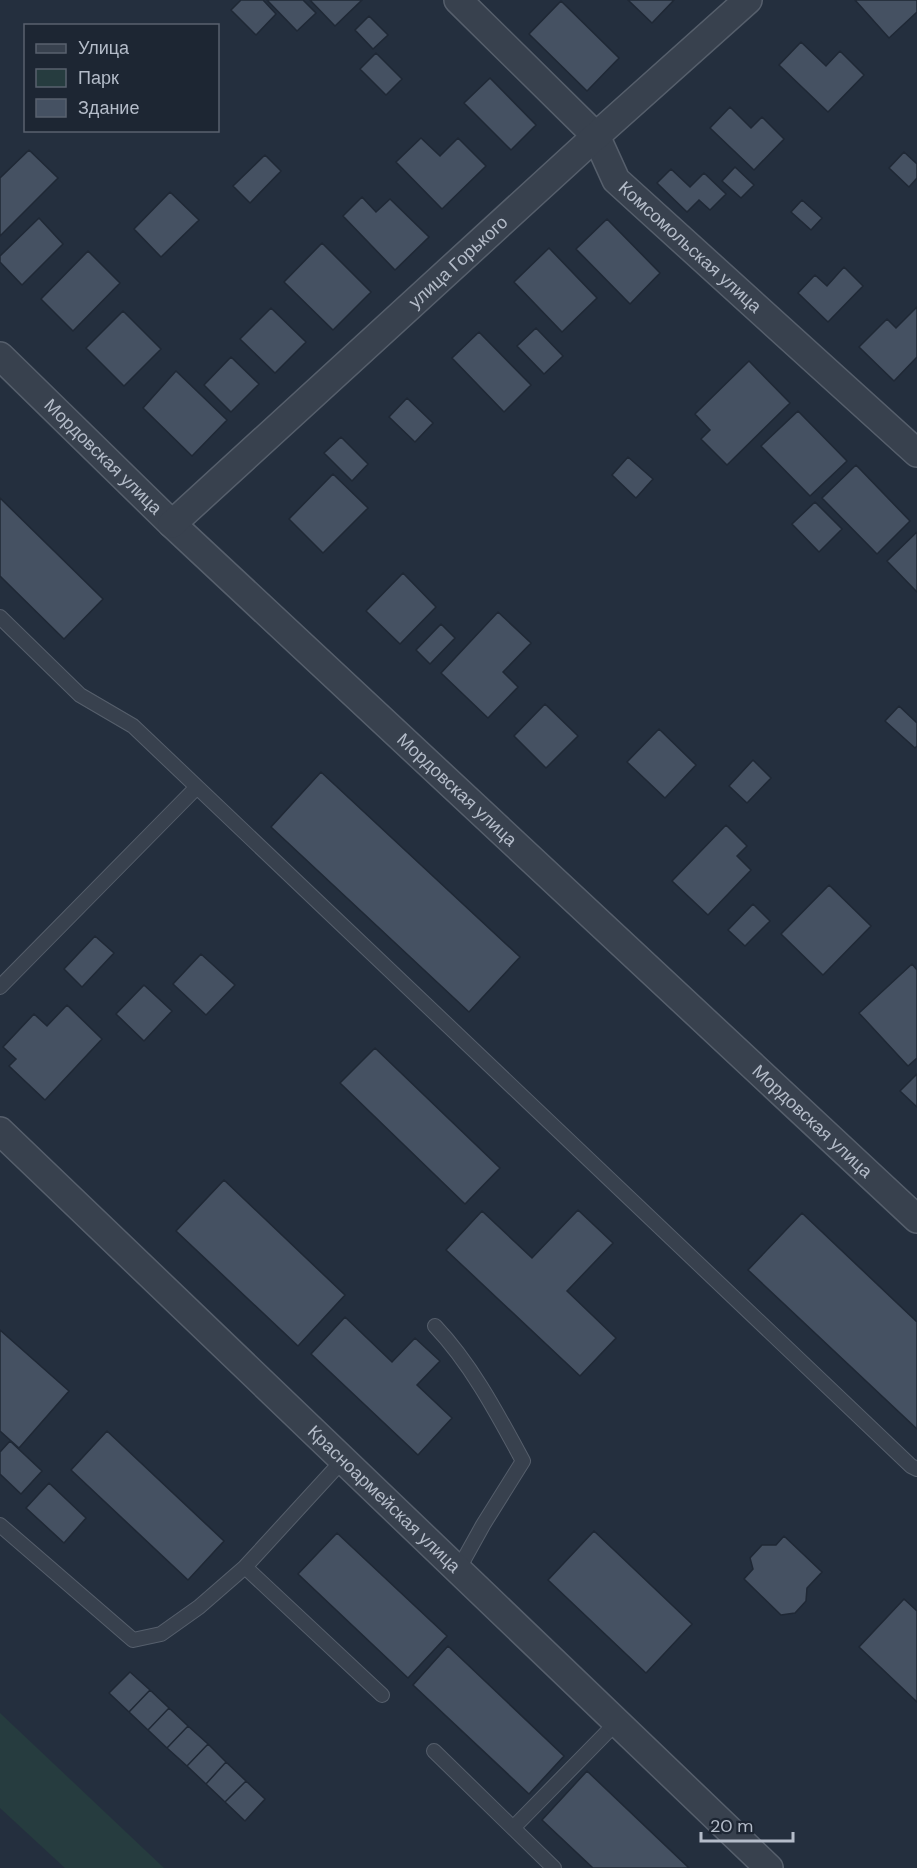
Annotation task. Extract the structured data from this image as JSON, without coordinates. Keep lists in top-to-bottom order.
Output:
{
  "streets": {
    "street": [
      "Комсомольская улица",
      "улица Горького",
      "Мордовская улица",
      "Красноармейская улица"
    ]
  },
  "crossings": [
    ["Комсомольская улица", "улица Горького"],
    ["улица Горького", "Мордовская улица"]
  ],
  "legend": ["Улица", "Парк", "Здание"],
  "scale_bar": "20 m"
}
